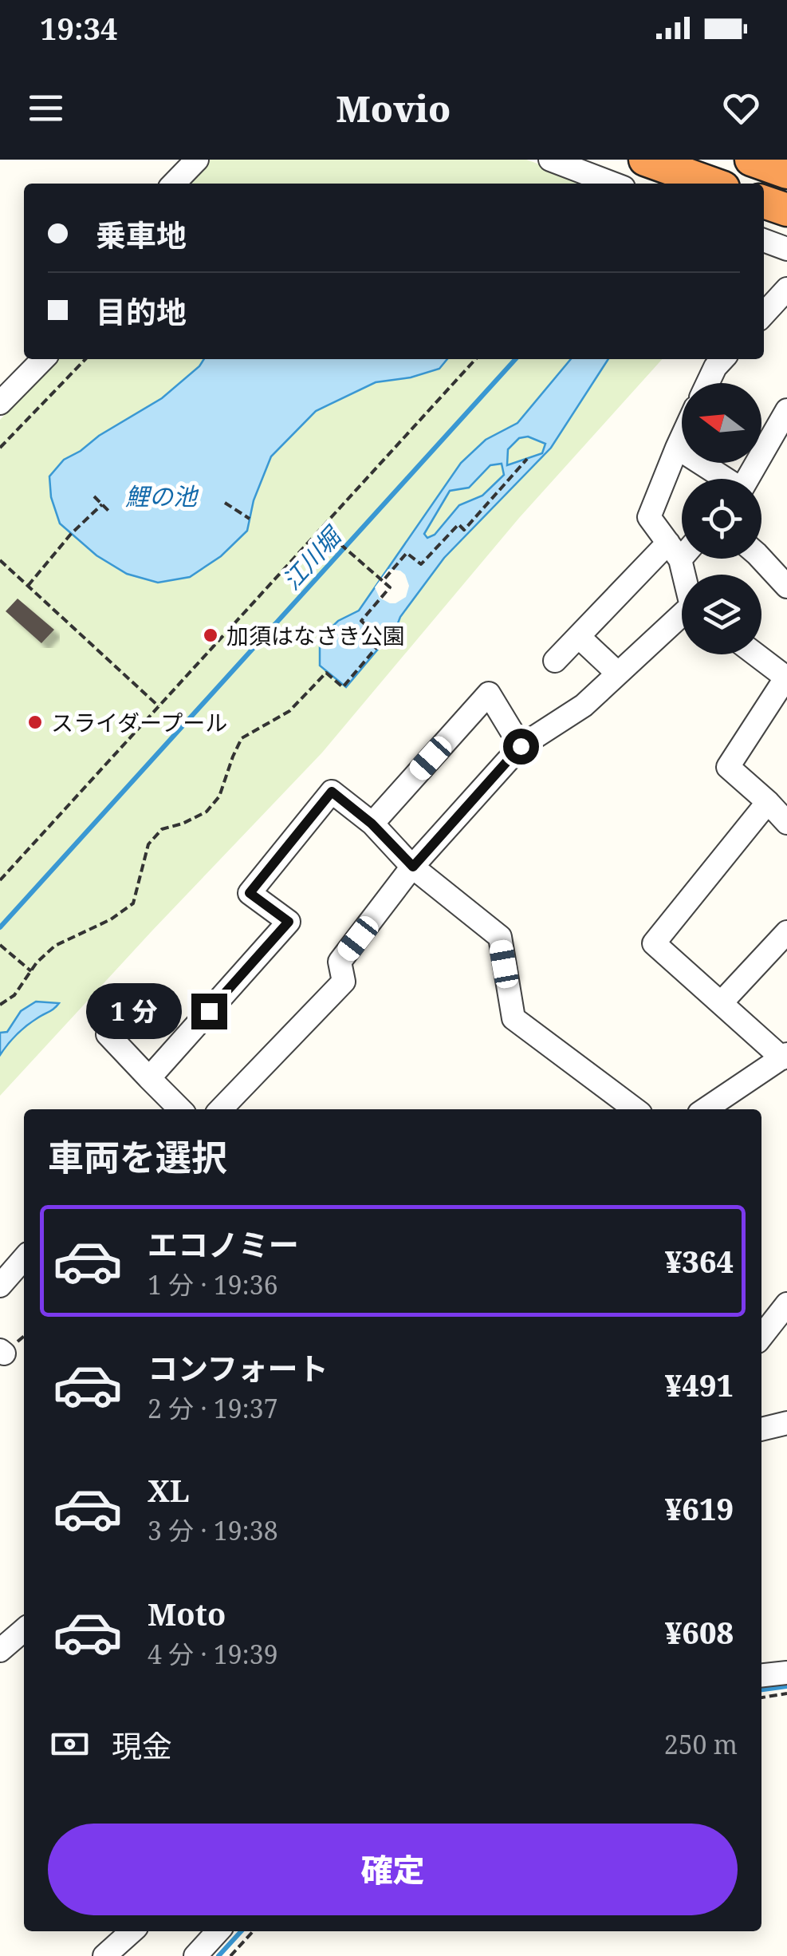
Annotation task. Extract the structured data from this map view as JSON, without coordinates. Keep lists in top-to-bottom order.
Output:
{
  "water": ["鯉の池", "江川堀"],
  "places": ["加須はなさき公園", "スライダープール"],
  "north": "left",
  "page": {
    "status": "19:34",
    "header": "Movio",
    "banner": ["乗車地", "目的地"],
    "bubble": "1 分",
    "heading": "車両を選択",
    "list": [
      {
        "name": "エコノミー",
        "note": "1 分 · 19:36",
        "value": "¥364"
      },
      {
        "name": "コンフォート",
        "note": "2 分 · 19:37",
        "value": "¥491"
      },
      {
        "name": "XL",
        "note": "3 分 · 19:38",
        "value": "¥619"
      },
      {
        "name": "Moto",
        "note": "4 分 · 19:39",
        "value": "¥608"
      }
    ],
    "pay": ["現金", "250 m"],
    "buttons": "確定"
  }
}
